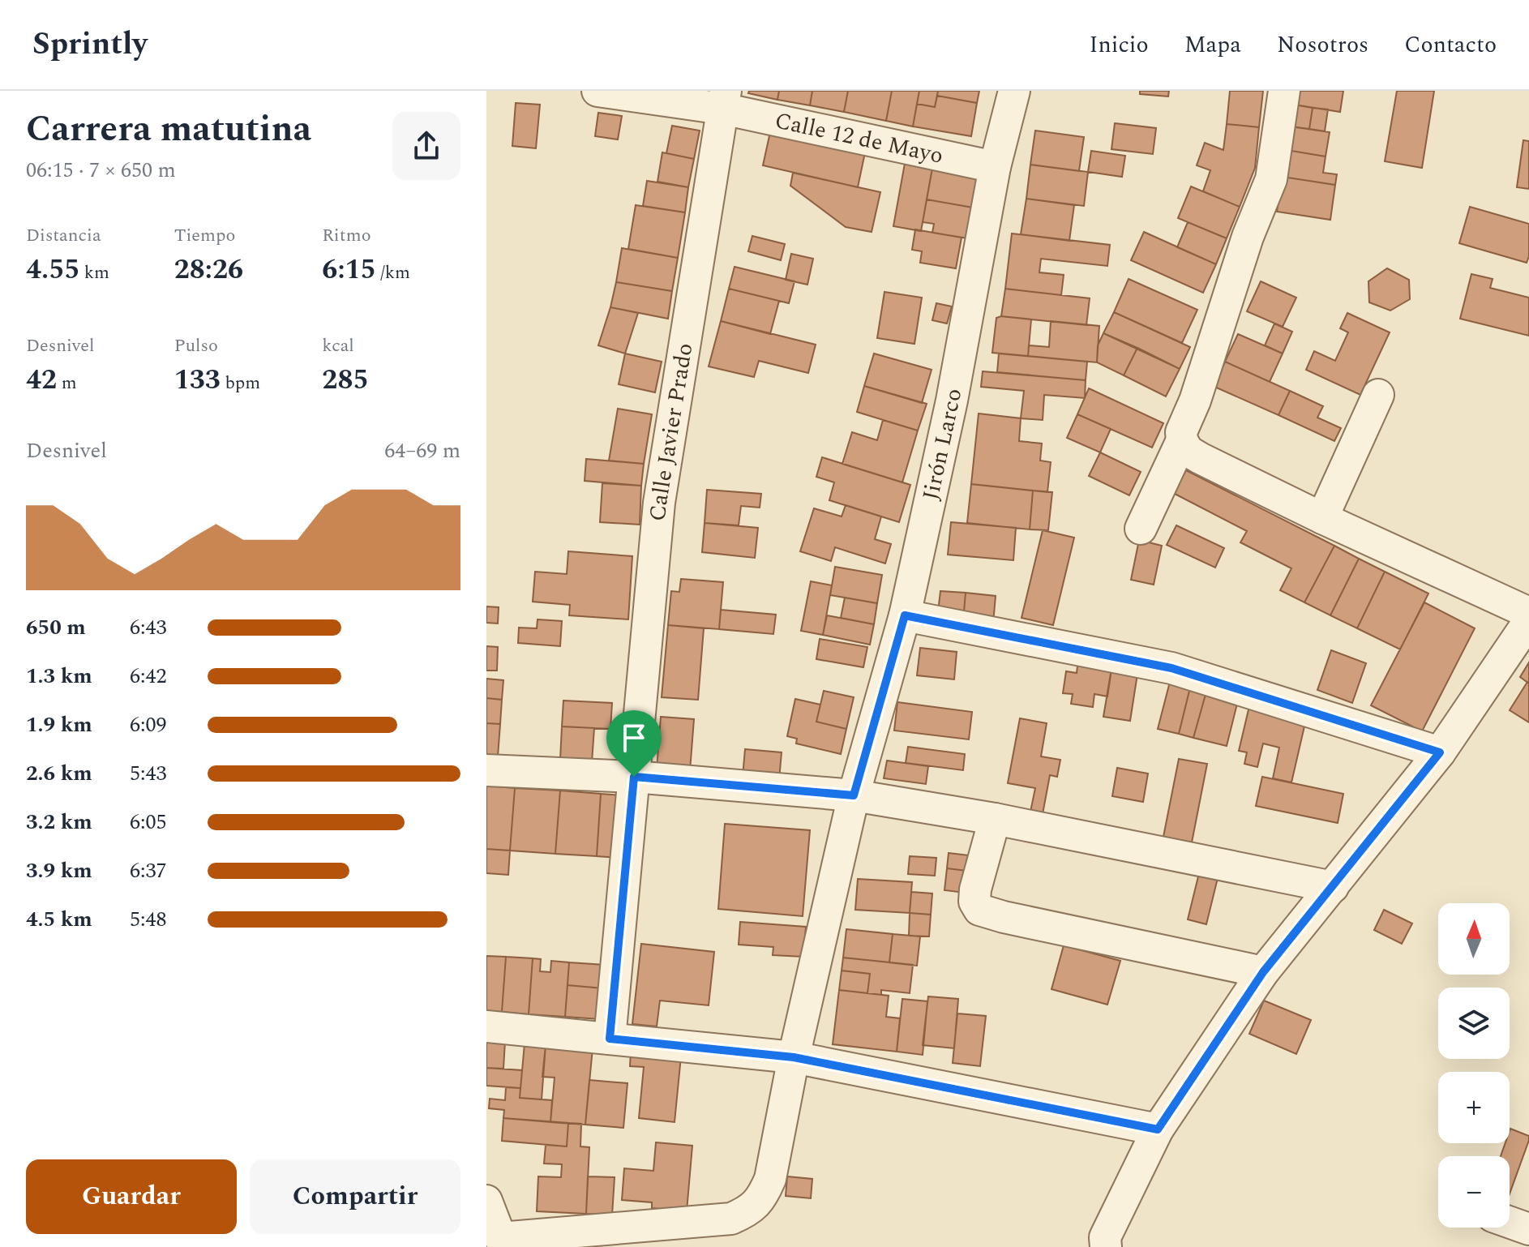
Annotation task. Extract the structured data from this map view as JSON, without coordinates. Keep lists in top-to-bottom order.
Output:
{
  "streets": {
    "street": ["Calle 12 de Mayo", "Calle Javier Prado", "Jirón Larco"]
  },
  "crossings": [
    ["Calle 12 de Mayo", "Calle Javier Prado"],
    ["Calle 12 de Mayo", "Jirón Larco"]
  ],
  "north": "top",
  "page": {
    "header": "Sprintly",
    "nav": [
      "Inicio",
      "Mapa",
      "Nosotros",
      "Contacto"
    ],
    "heading": ["Carrera matutina", "06:15 · 7 × 650 m"],
    "stats": [
      ["Distancia", "4.55 km"],
      ["Tiempo", "28:26"],
      ["Ritmo", "6:15 /km"],
      ["Desnivel", "42 m"],
      ["Pulso", "133 bpm"],
      ["kcal", "285"]
    ],
    "chart": ["Desnivel", "64–69 m"],
    "list": [
      {
        "name": "650 m",
        "note": "6:43"
      },
      {
        "name": "1.3 km",
        "note": "6:42"
      },
      {
        "name": "1.9 km",
        "note": "6:09"
      },
      {
        "name": "2.6 km",
        "note": "5:43"
      },
      {
        "name": "3.2 km",
        "note": "6:05"
      },
      {
        "name": "3.9 km",
        "note": "6:37"
      },
      {
        "name": "4.5 km",
        "note": "5:48"
      }
    ],
    "map_buttons": ["+", "−"],
    "buttons": ["Guardar", "Compartir"]
  }
}
